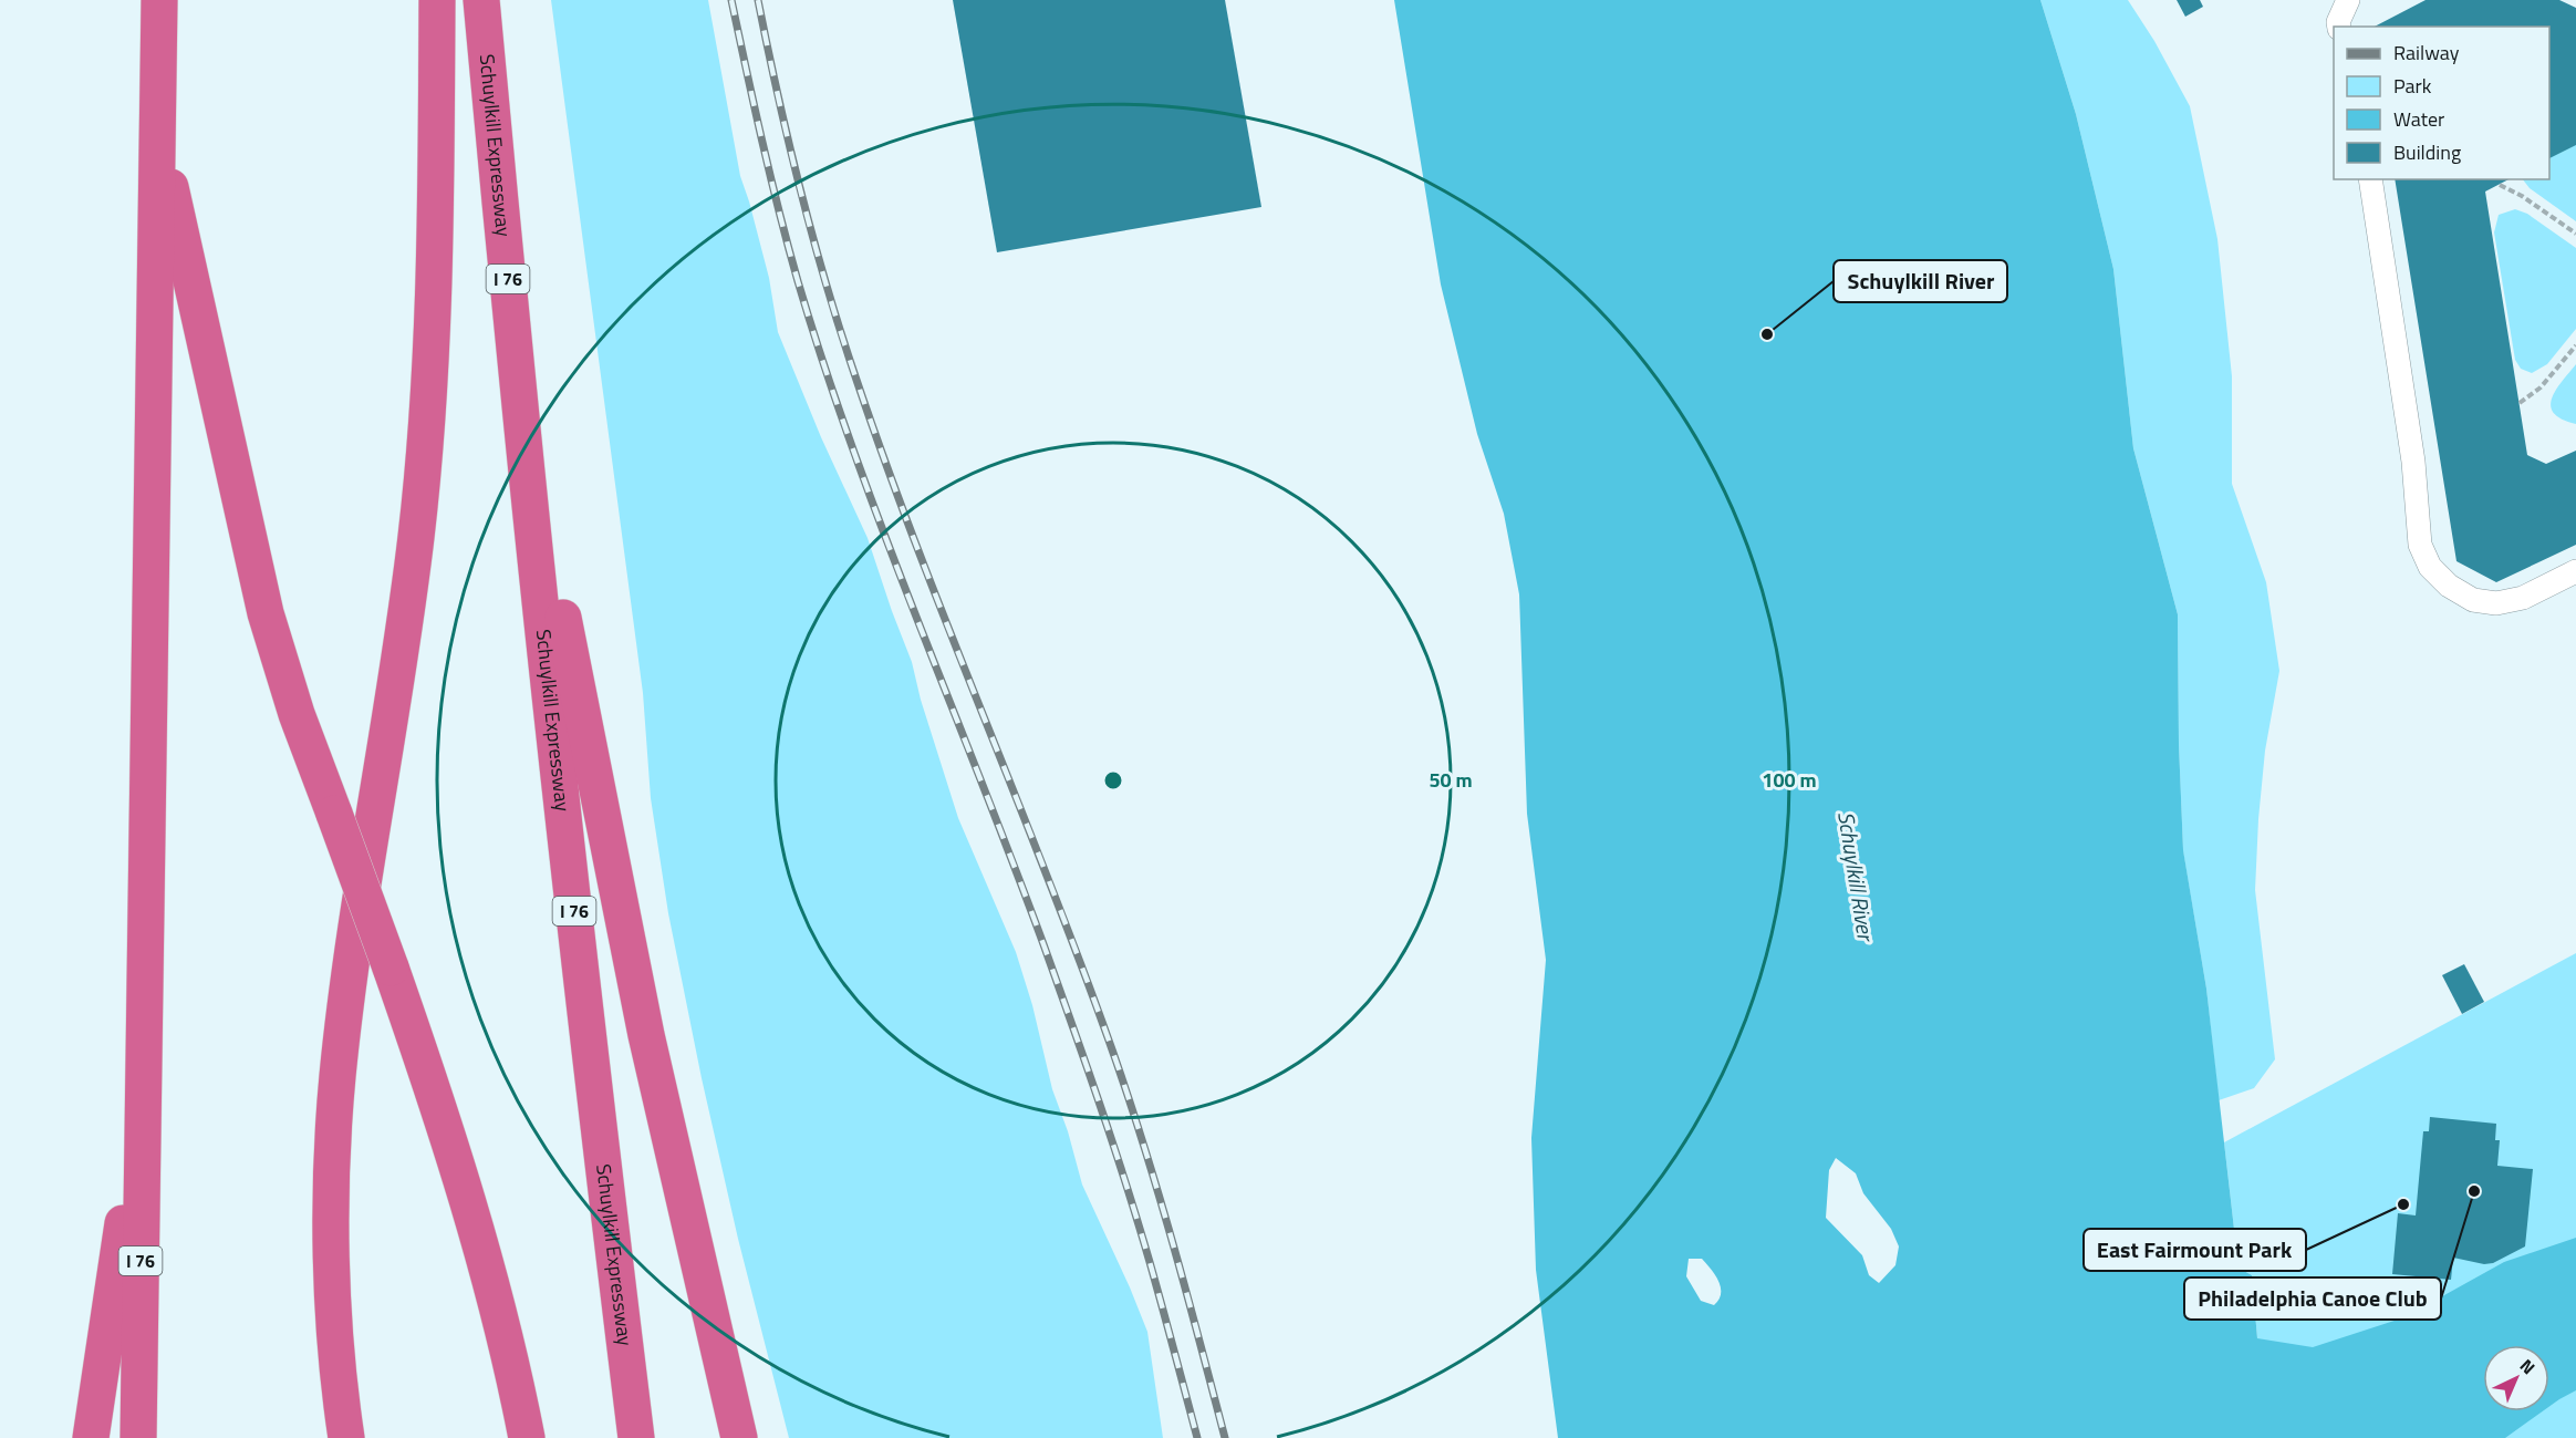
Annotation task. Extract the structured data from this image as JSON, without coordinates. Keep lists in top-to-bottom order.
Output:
{
  "streets": {
    "highway": ["Schuylkill Expressway", "I 76"]
  },
  "water": ["Schuylkill River"],
  "places": ["Schuylkill River", "Philadelphia Canoe Club", "East Fairmount Park"],
  "legend": [
    "Railway",
    "Park",
    "Water",
    "Building"
  ],
  "north": "top right",
  "rings": ["50 m", "100 m"]
}
